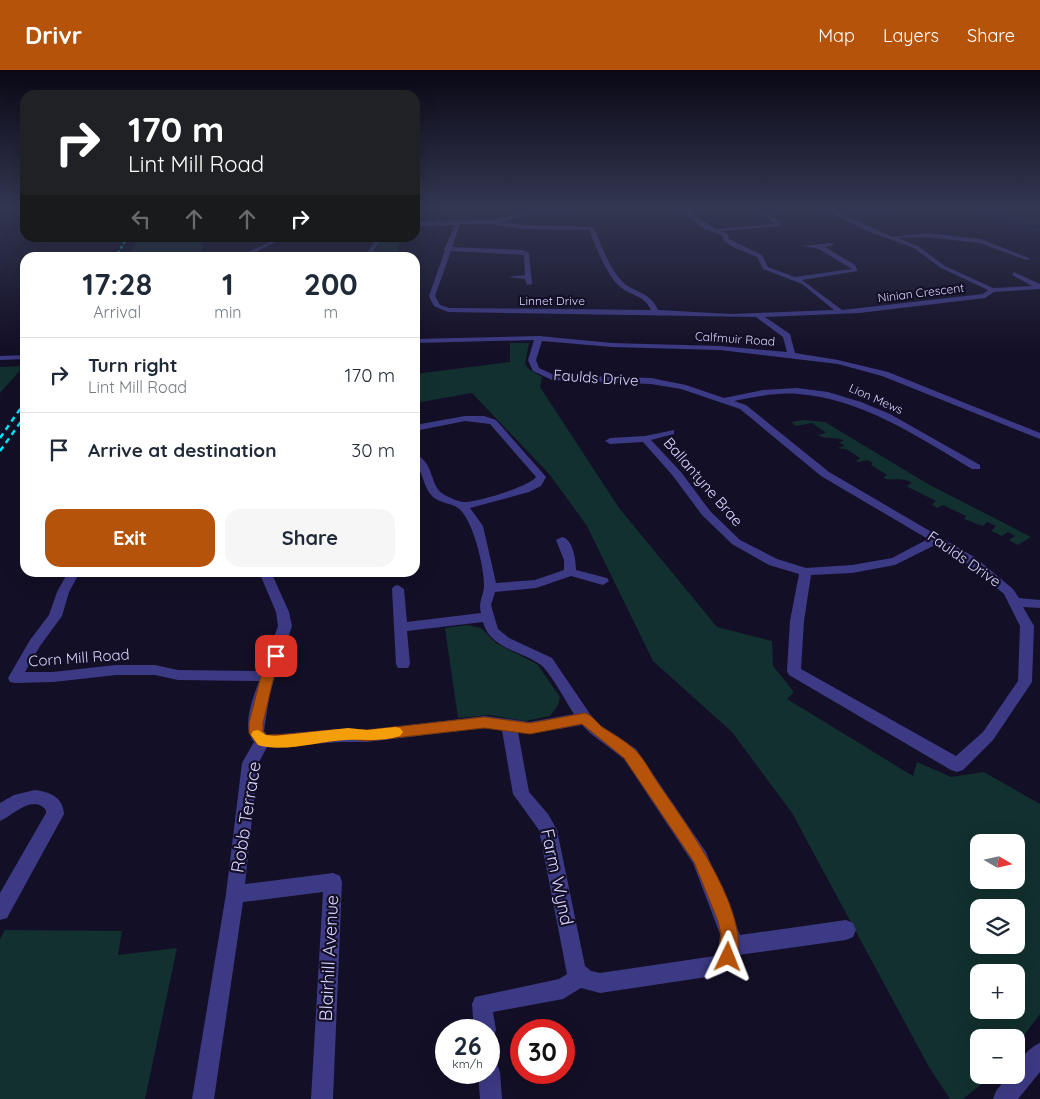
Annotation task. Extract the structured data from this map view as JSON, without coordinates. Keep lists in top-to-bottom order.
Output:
{
  "streets": {
    "street": [
      "Ninian Crescent",
      "Linnet Drive",
      "Calfmuir Road",
      "Faulds Drive",
      "Lion Mews",
      "Ballantyne Brae",
      "Corn Mill Road",
      "Robb Terrace",
      "Farm Wynd",
      "Blairhill Avenue"
    ]
  },
  "crossings": [
    ["Ninian Crescent", "Linnet Drive"],
    ["Calfmuir Road", "Faulds Drive"],
    ["Faulds Drive", "Lion Mews"],
    ["Faulds Drive", "Ballantyne Brae"],
    ["Robb Terrace", "Blairhill Avenue"]
  ],
  "north": "right",
  "page": {
    "header": "Drivr",
    "nav": ["Map", "Layers", "Share"],
    "turn": ["170 m", "Lint Mill Road"],
    "eta": [
      "17:28",
      "Arrival",
      "1",
      "min",
      "200",
      "m"
    ],
    "list": [
      {
        "name": "Turn right",
        "note": "Lint Mill Road",
        "value": "170 m"
      },
      {
        "name": "Arrive at destination",
        "value": "30 m"
      }
    ],
    "buttons": ["Exit", "Share"],
    "map_buttons": ["+", "−"],
    "speed": "26 km/h",
    "limit": "30"
  }
}
